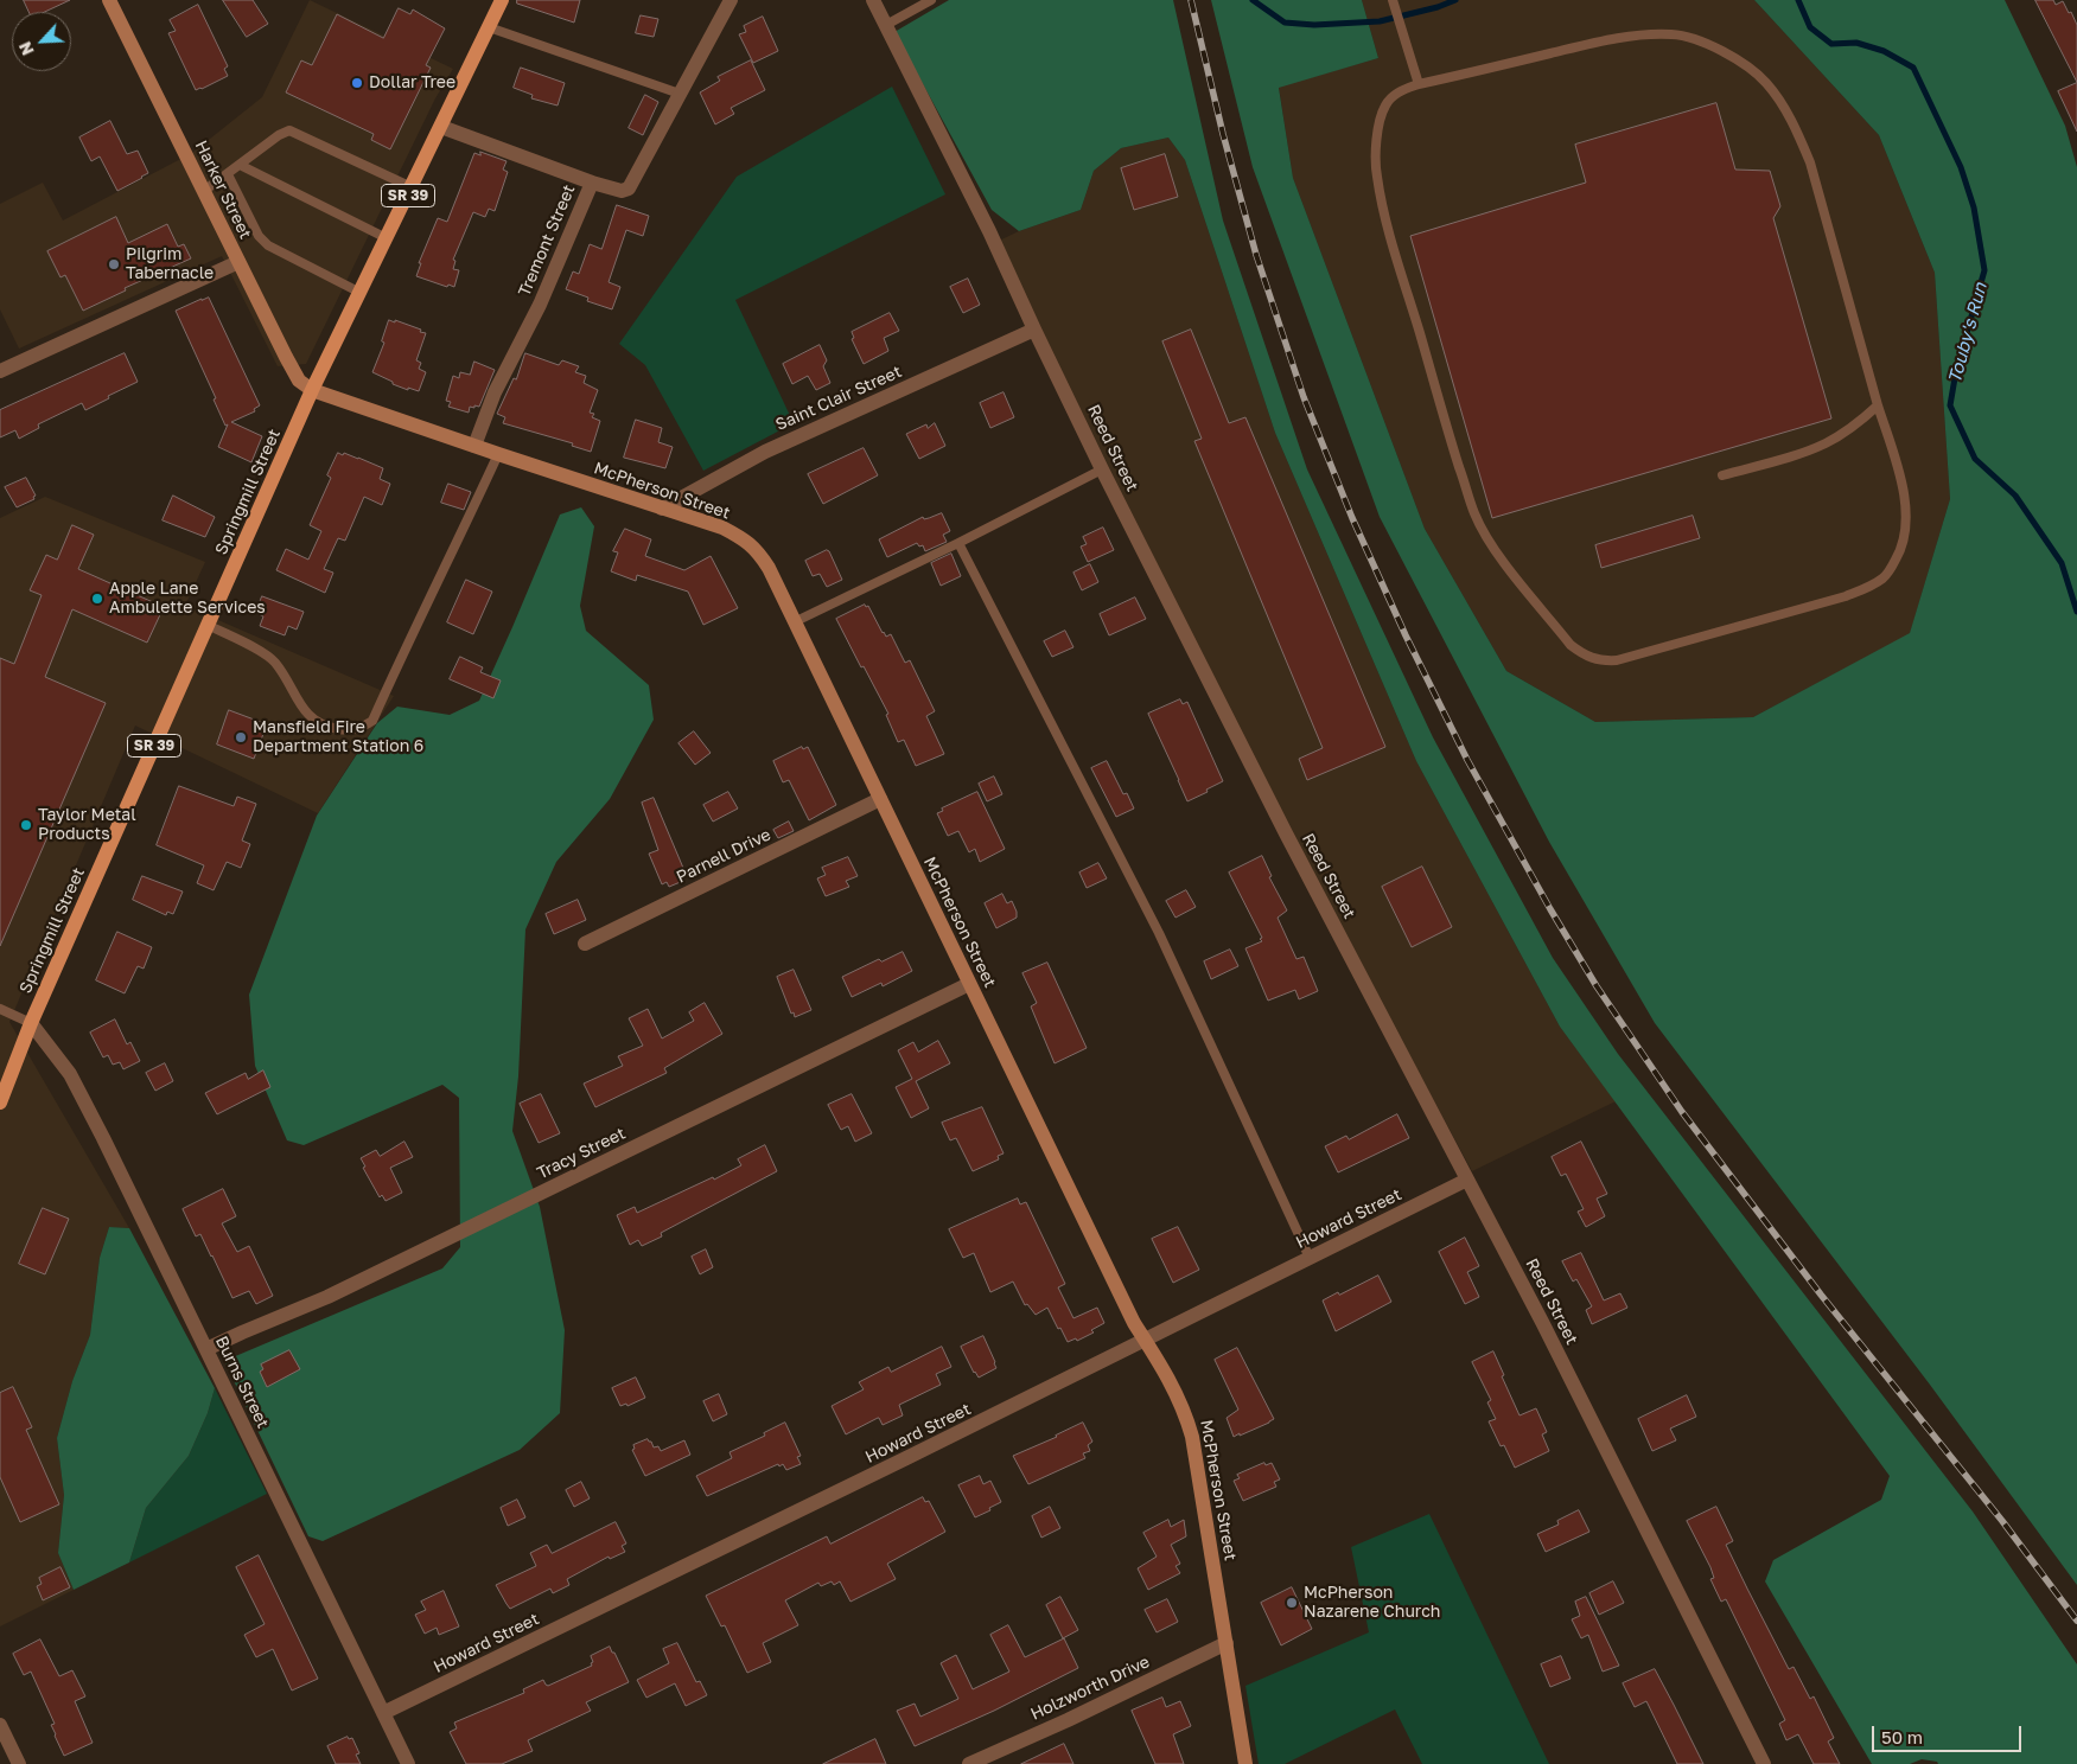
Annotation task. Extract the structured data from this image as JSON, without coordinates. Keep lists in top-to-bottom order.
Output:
{
  "streets": {
    "main road": ["SR 39", "Springmill Street"],
    "street": [
      "Harker Street",
      "Tremont Street",
      "Saint Clair Street",
      "Reed Street",
      "McPherson Street",
      "Parnell Drive",
      "Tracy Street",
      "Howard Street",
      "Burns Street",
      "Holzworth Drive"
    ]
  },
  "crossings": [
    ["Harker Street", "McPherson Street"],
    ["Harker Street", "Springmill Street"],
    ["Tremont Street", "McPherson Street"],
    ["Saint Clair Street", "Reed Street"],
    ["Saint Clair Street", "McPherson Street"],
    ["Reed Street", "Howard Street"],
    ["McPherson Street", "Springmill Street"],
    ["McPherson Street", "Parnell Drive"],
    ["McPherson Street", "Tracy Street"],
    ["McPherson Street", "Howard Street"],
    ["McPherson Street", "Holzworth Drive"],
    ["Springmill Street", "Burns Street"],
    ["Tracy Street", "Burns Street"],
    ["Howard Street", "Burns Street"]
  ],
  "water": ["Touby's Run"],
  "places": [
    "Dollar Tree",
    "Pilgrim Tabernacle",
    "Apple Lane Ambulette Services",
    "Mansfield Fire Department Station 6",
    "Taylor Metal Products",
    "McPherson Nazarene Church"
  ],
  "scale_bar": "50 m",
  "north": "bottom left"
}
